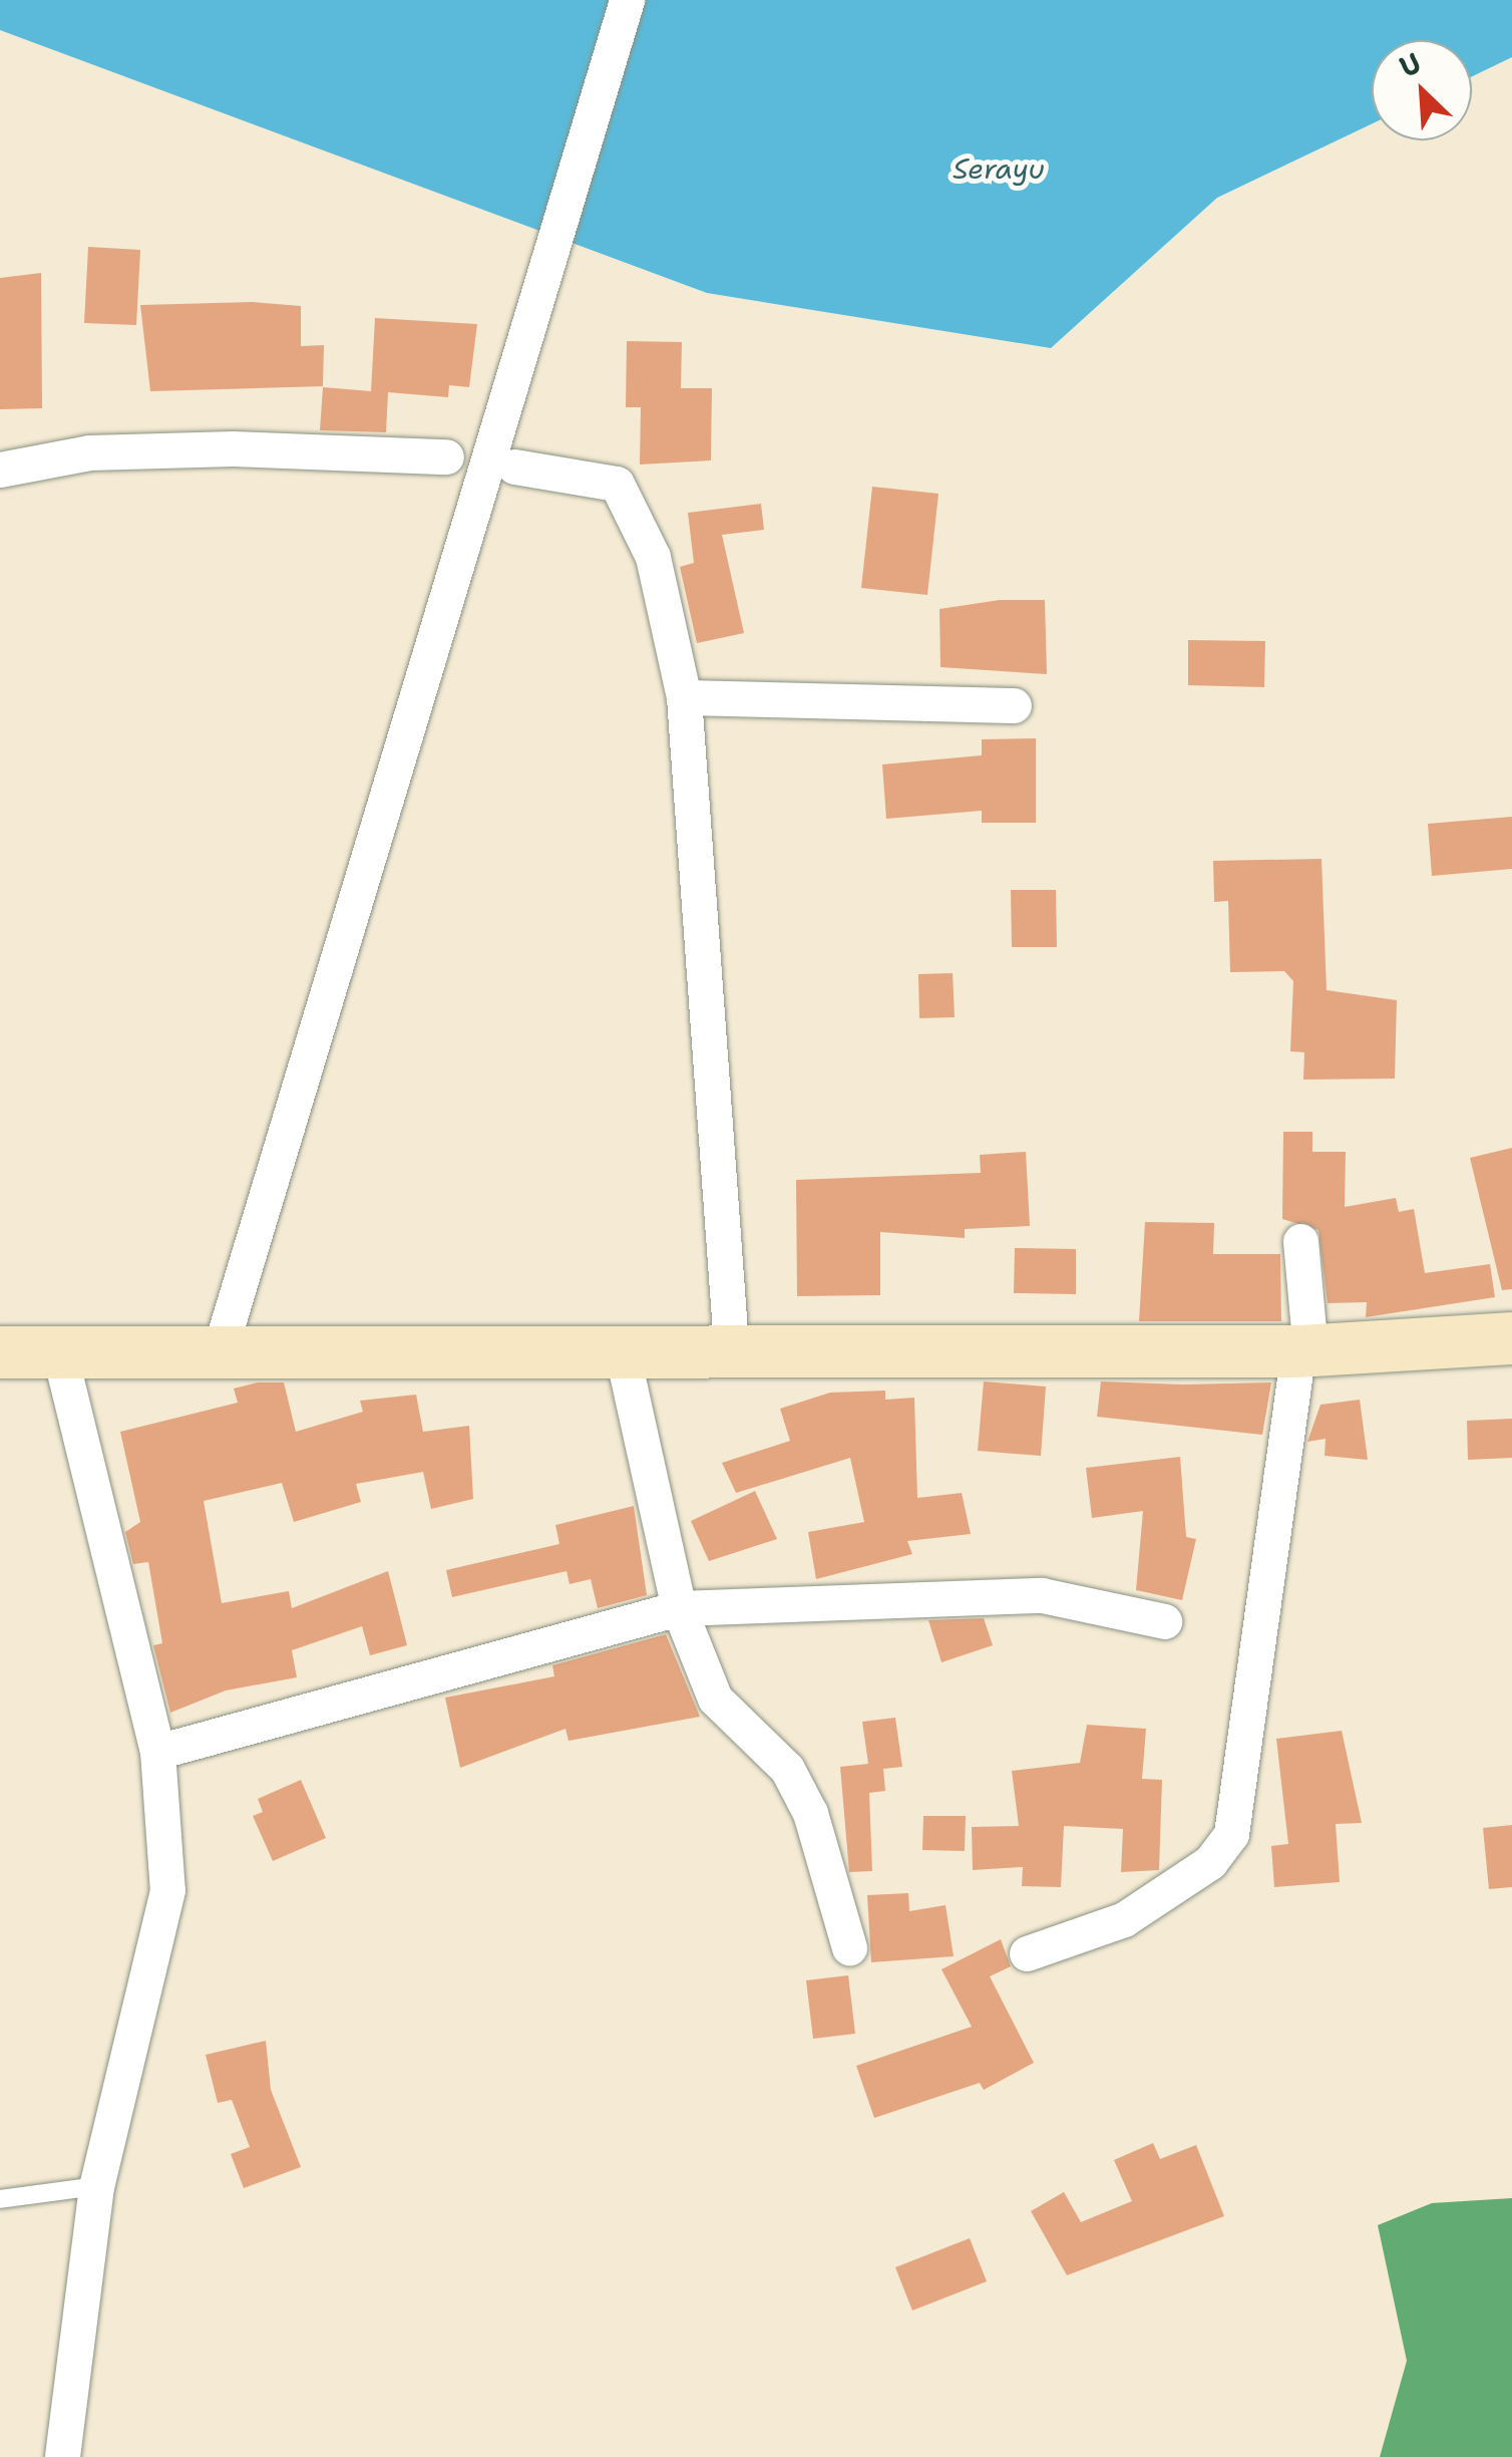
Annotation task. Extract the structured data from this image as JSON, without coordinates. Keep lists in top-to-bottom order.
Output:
{
  "water": ["Serayu"],
  "north": "top left"
}
